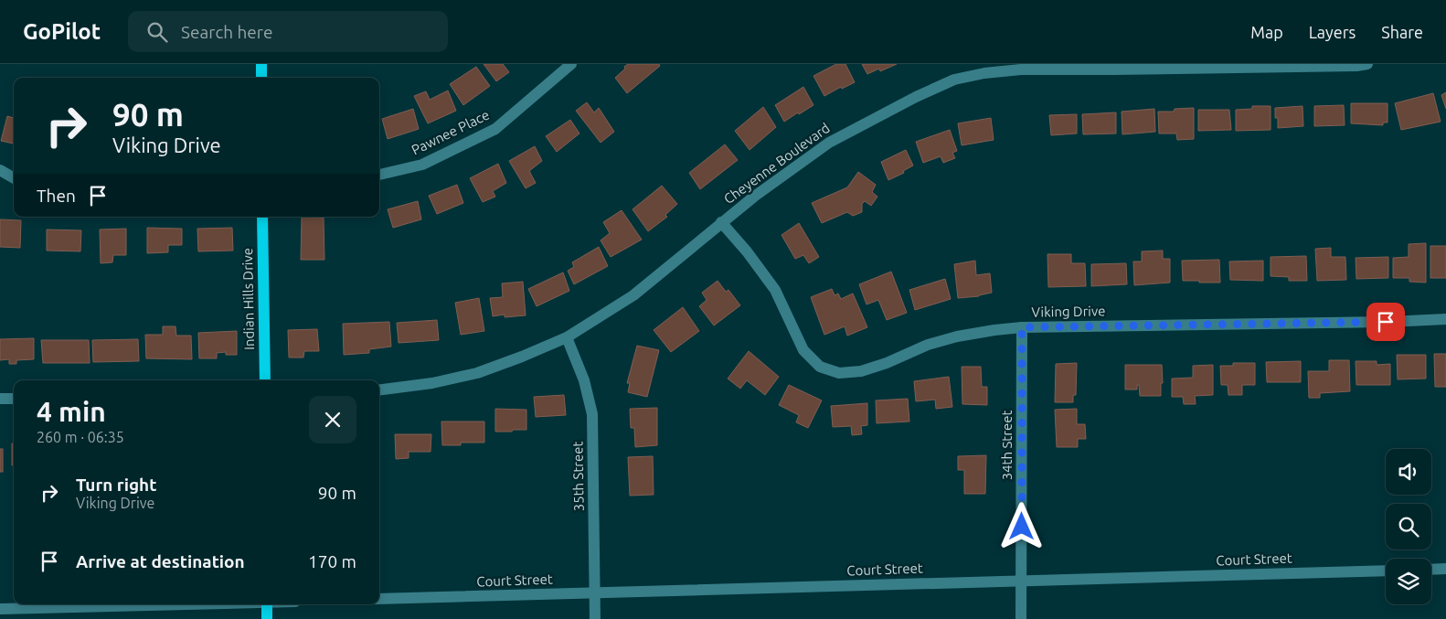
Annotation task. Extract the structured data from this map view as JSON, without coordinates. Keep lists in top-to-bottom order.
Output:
{
  "streets": {
    "main road": ["Indian Hills Drive"],
    "street": [
      "Pawnee Place",
      "Cheyenne Boulevard",
      "Viking Drive",
      "34th Street",
      "35th Street",
      "Court Street"
    ]
  },
  "crossings": [
    ["Cheyenne Boulevard", "Viking Drive"],
    ["Cheyenne Boulevard", "35th Street"],
    ["Viking Drive", "34th Street"],
    ["34th Street", "Court Street"],
    ["35th Street", "Court Street"]
  ],
  "page": {
    "header": "GoPilot",
    "search": "Search here",
    "nav": ["Map", "Layers", "Share"],
    "turn": ["90 m", "Viking Drive"],
    "then": "Then",
    "heading": ["4 min", "260 m · 06:35"],
    "list": [
      {
        "name": "Turn right",
        "note": "Viking Drive",
        "value": "90 m"
      },
      {
        "name": "Arrive at destination",
        "value": "170 m"
      }
    ]
  }
}
